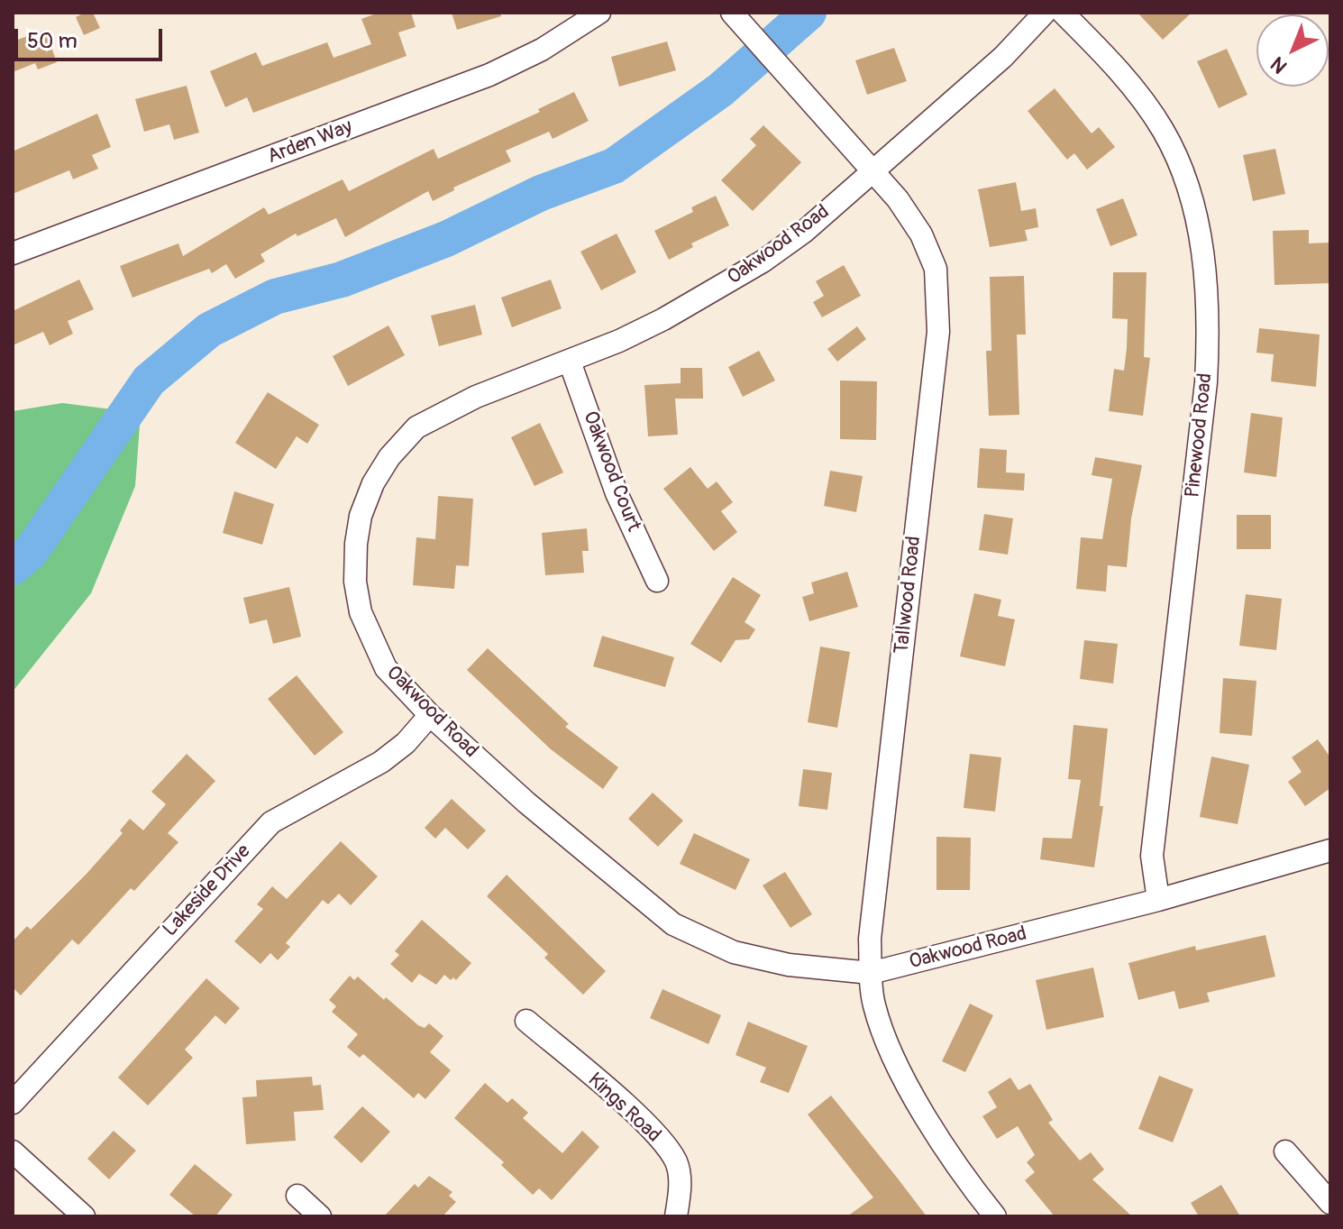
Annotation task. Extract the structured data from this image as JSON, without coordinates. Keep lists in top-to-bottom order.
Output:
{
  "streets": {
    "street": [
      "Arden Way",
      "Oakwood Road",
      "Pinewood Road",
      "Oakwood Court",
      "Tallwood Road",
      "Lakeside Drive",
      "Kings Road"
    ]
  },
  "crossings": [
    ["Oakwood Road", "Pinewood Road"],
    ["Oakwood Road", "Oakwood Court"],
    ["Oakwood Road", "Tallwood Road"],
    ["Oakwood Road", "Lakeside Drive"]
  ],
  "scale_bar": "50 m",
  "north": "bottom left"
}
